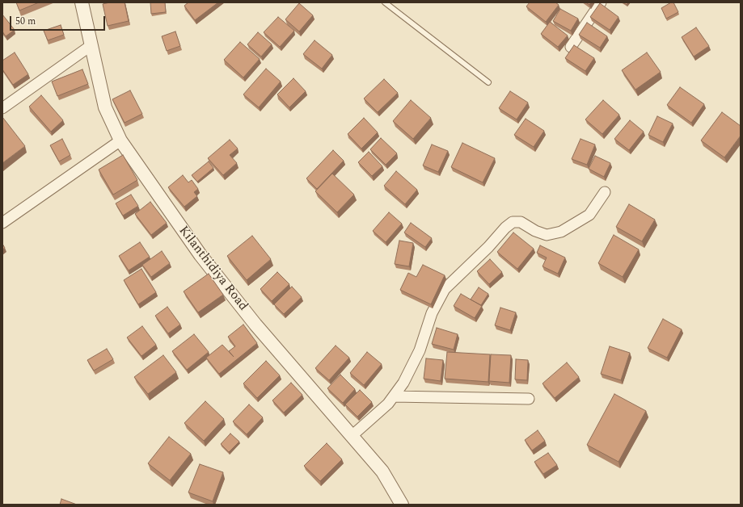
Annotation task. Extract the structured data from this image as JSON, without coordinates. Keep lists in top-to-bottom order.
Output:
{
  "streets": {
    "street": ["Kilanthidiya Road"]
  },
  "scale_bar": "50 m"
}
